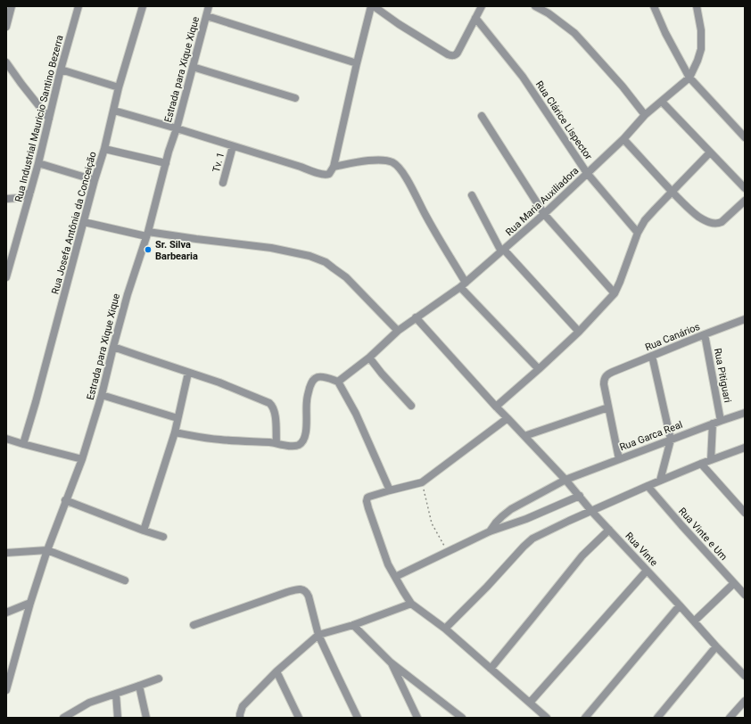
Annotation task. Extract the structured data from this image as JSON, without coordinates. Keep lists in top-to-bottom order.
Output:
{
  "streets": {
    "street": [
      "Estrada para Xique Xique",
      "Rua Industrial Mauricio Santino Bezerra",
      "Rua Clárice Lispector",
      "Tv. 1",
      "Rua Maria Auxiliadora",
      "Rua Josefa Antônia da Conceição",
      "Rua Canários",
      "Rua Pitiguari",
      "Rua Garca Real",
      "Rua Vinte e Um",
      "Rua Vinte"
    ]
  },
  "crossings": [
    ["Rua Clárice Lispector", "Rua Maria Auxiliadora"],
    ["Rua Maria Auxiliadora", "Rua Vinte"],
    ["Rua Canários", "Rua Pitiguari"],
    ["Rua Pitiguari", "Rua Garca Real"],
    ["Rua Garca Real", "Rua Vinte"]
  ],
  "places": ["Sr. Silva Barbearia"]
}
